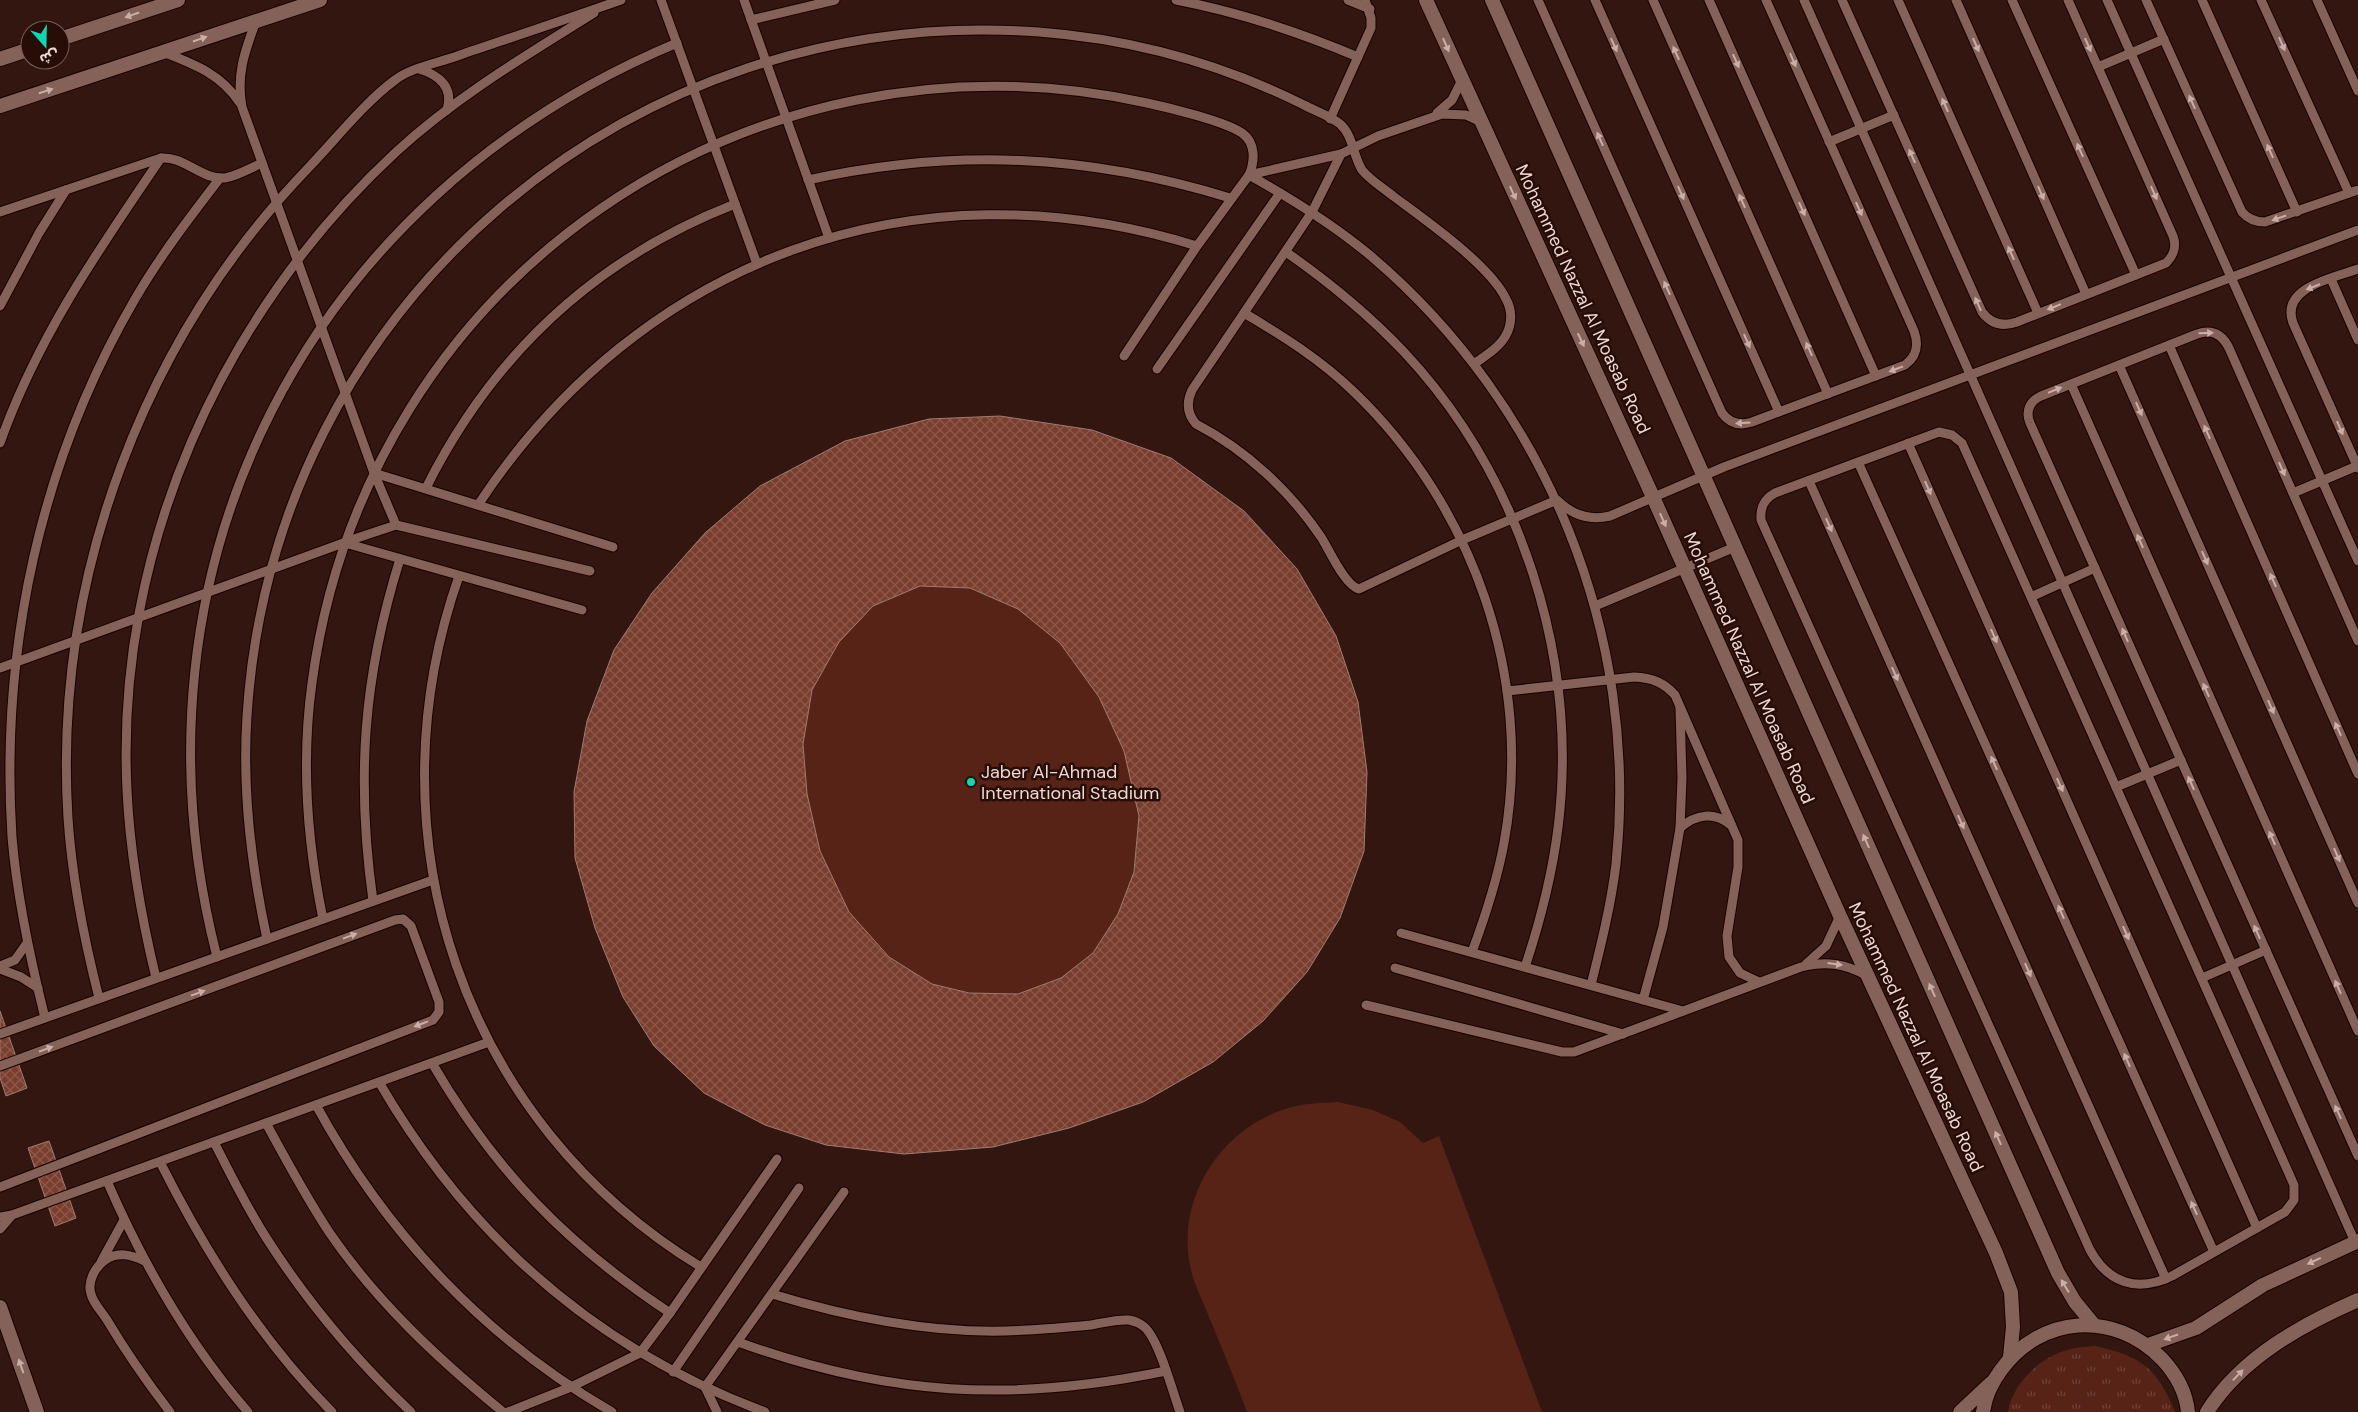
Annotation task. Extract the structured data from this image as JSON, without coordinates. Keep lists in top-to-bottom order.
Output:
{
  "streets": {
    "street": ["Mohammed Nazzal Al Moasab Road"]
  },
  "places": ["Jaber Al-Ahmad International Stadium"],
  "north": "bottom"
}
